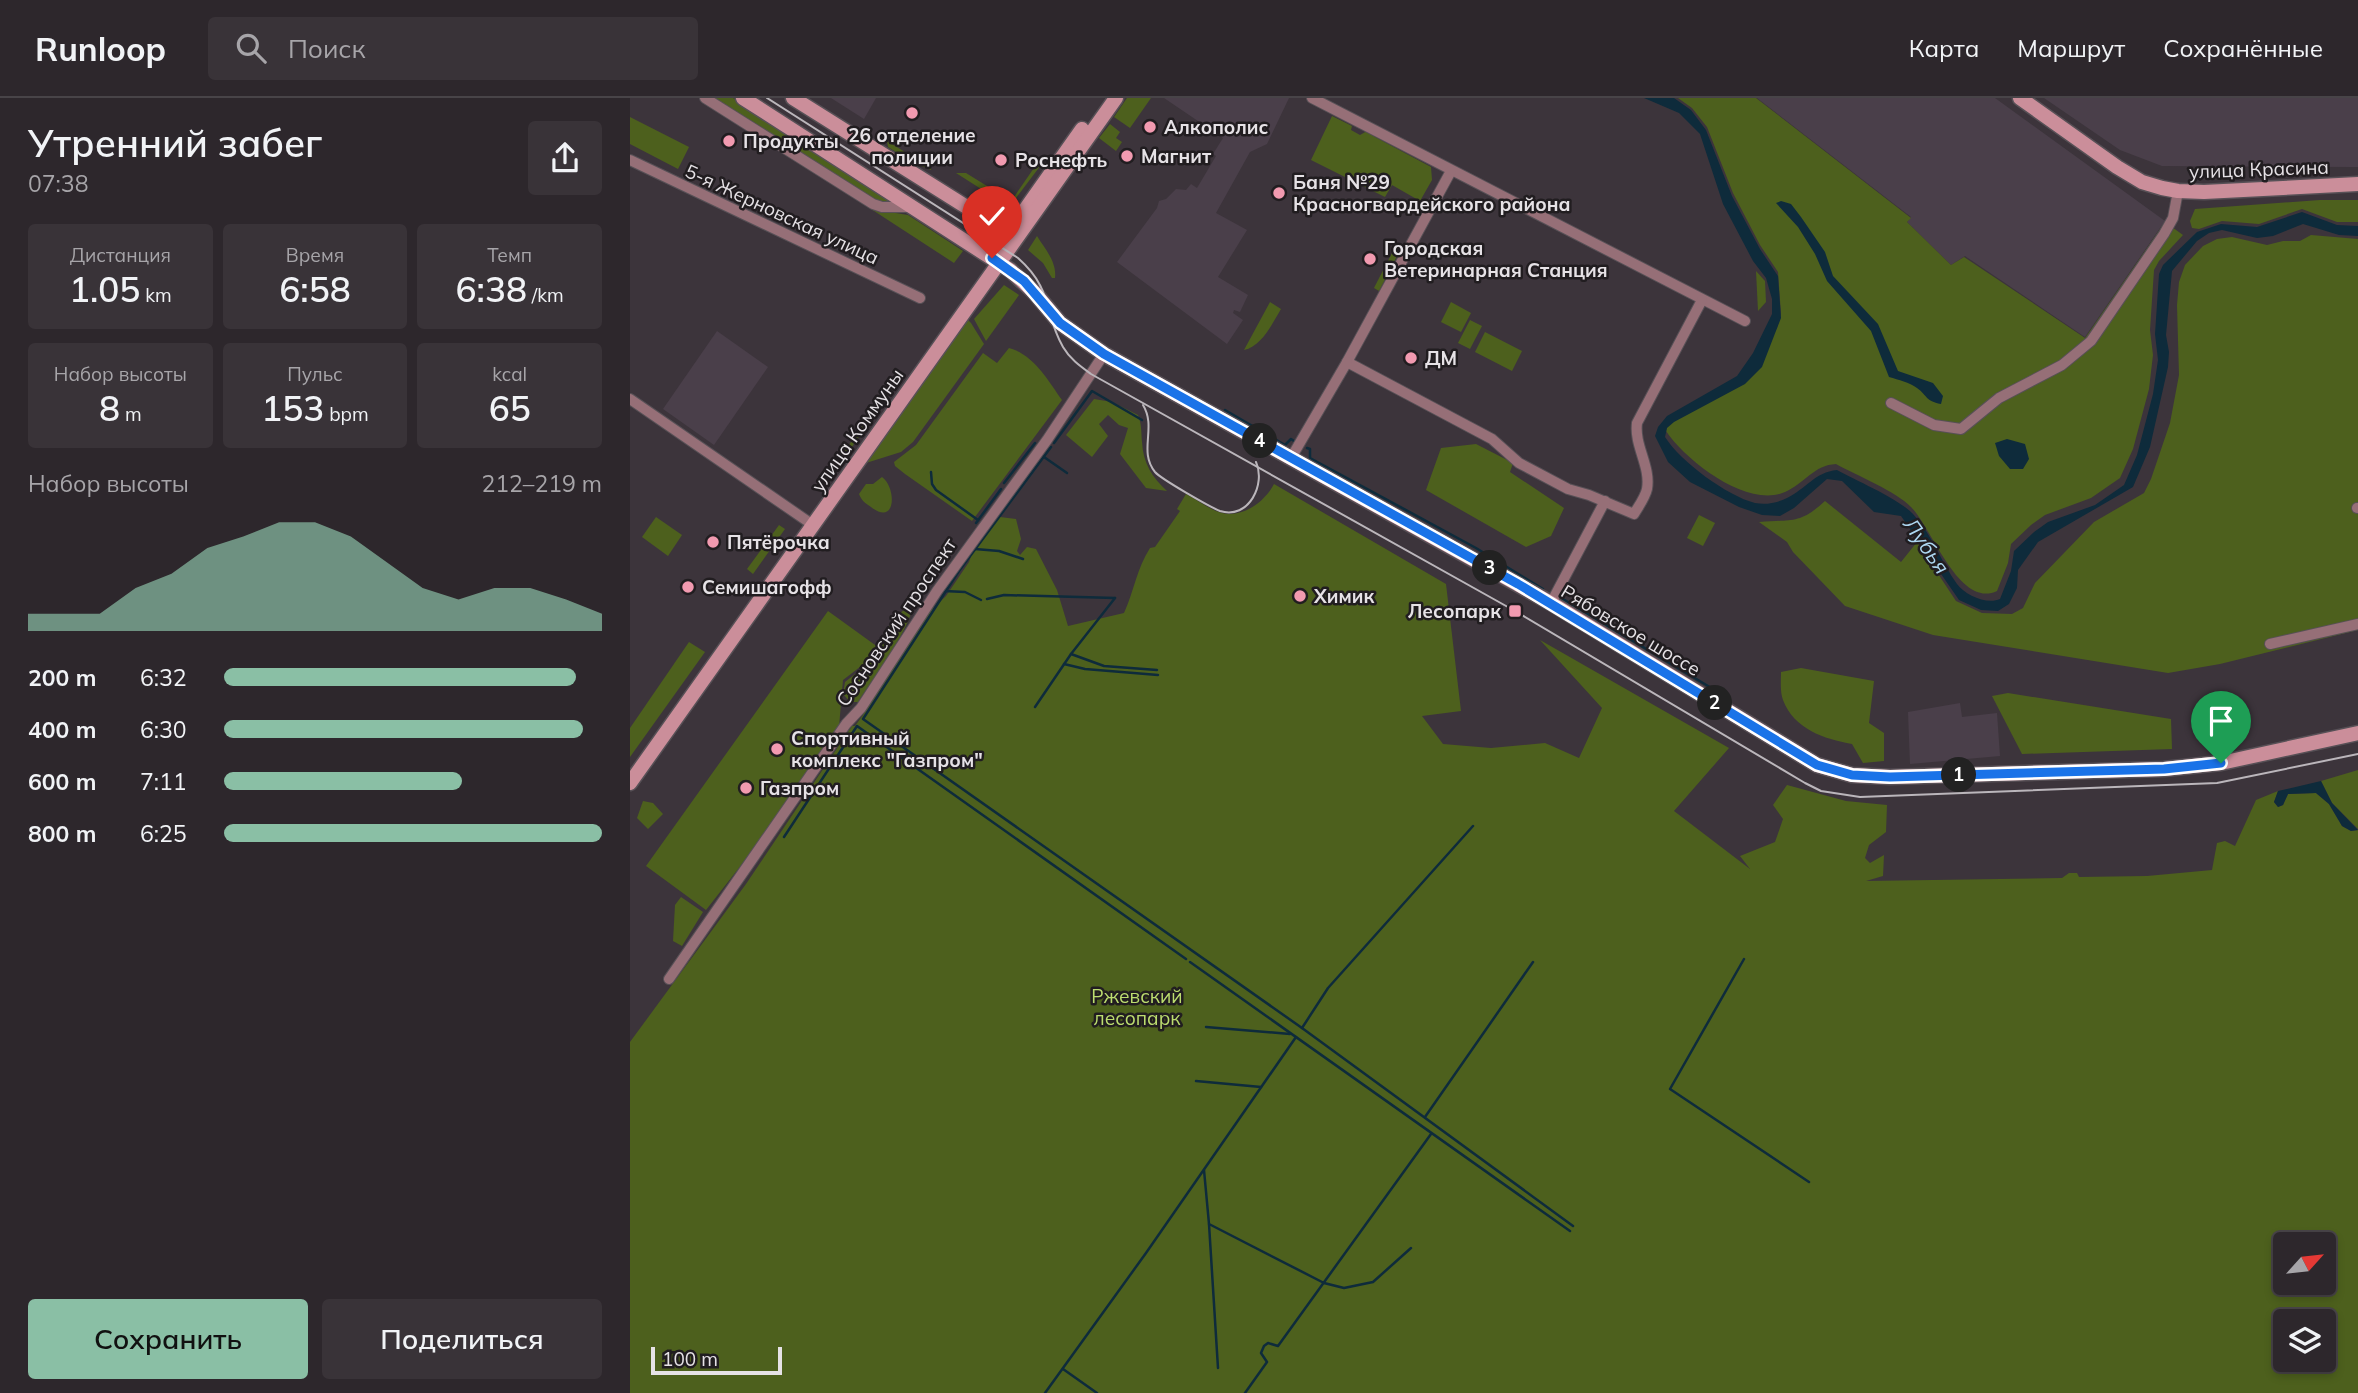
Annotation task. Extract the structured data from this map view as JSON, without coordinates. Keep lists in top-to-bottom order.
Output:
{
  "streets": {
    "main road": ["улица Красина", "улица Коммуны", "Рябовское шоссе"],
    "street": ["5-я Жерновская улица", "Сосновский проспект"]
  },
  "crossings": [
    ["улица Коммуны", "Рябовское шоссе"],
    ["Сосновский проспект", "Рябовское шоссе"]
  ],
  "water": ["Лубья"],
  "parks": ["Ржевский лесопарк"],
  "places": {
    "other": [
      "26 отделение полиции",
      "Алкополис",
      "Продукты",
      "Магнит",
      "Роснефть",
      "Баня №29 Красногвардейского района",
      "Городская Ветеринарная Станция",
      "ДМ",
      "Пятёрочка",
      "Семишагофф",
      "Химик",
      "Cпортивный комплекс \"Газпром\"",
      "Газпром"
    ],
    "transit": ["Лесопарк"]
  },
  "scale_bar": "100 m",
  "north": "top right",
  "page": {
    "header": "Runloop",
    "search": "Поиск",
    "nav": ["Карта", "Маршрут", "Сохранённые"],
    "heading": ["Утренний забег", "07:38"],
    "stats": [
      ["Дистанция", "1.05 km"],
      ["Время", "6:58"],
      ["Темп", "6:38 /km"],
      ["Набор высоты", "8 m"],
      ["Пульс", "153 bpm"],
      ["kcal", "65"]
    ],
    "pins": [
      "4",
      "3",
      "2",
      "1"
    ],
    "chart": ["Набор высоты", "212–219 m"],
    "list": [
      {
        "name": "200 m",
        "note": "6:32"
      },
      {
        "name": "400 m",
        "note": "6:30"
      },
      {
        "name": "600 m",
        "note": "7:11"
      },
      {
        "name": "800 m",
        "note": "6:25"
      }
    ],
    "buttons": ["Сохранить", "Поделиться"],
    "scale": "100 m"
  }
}
